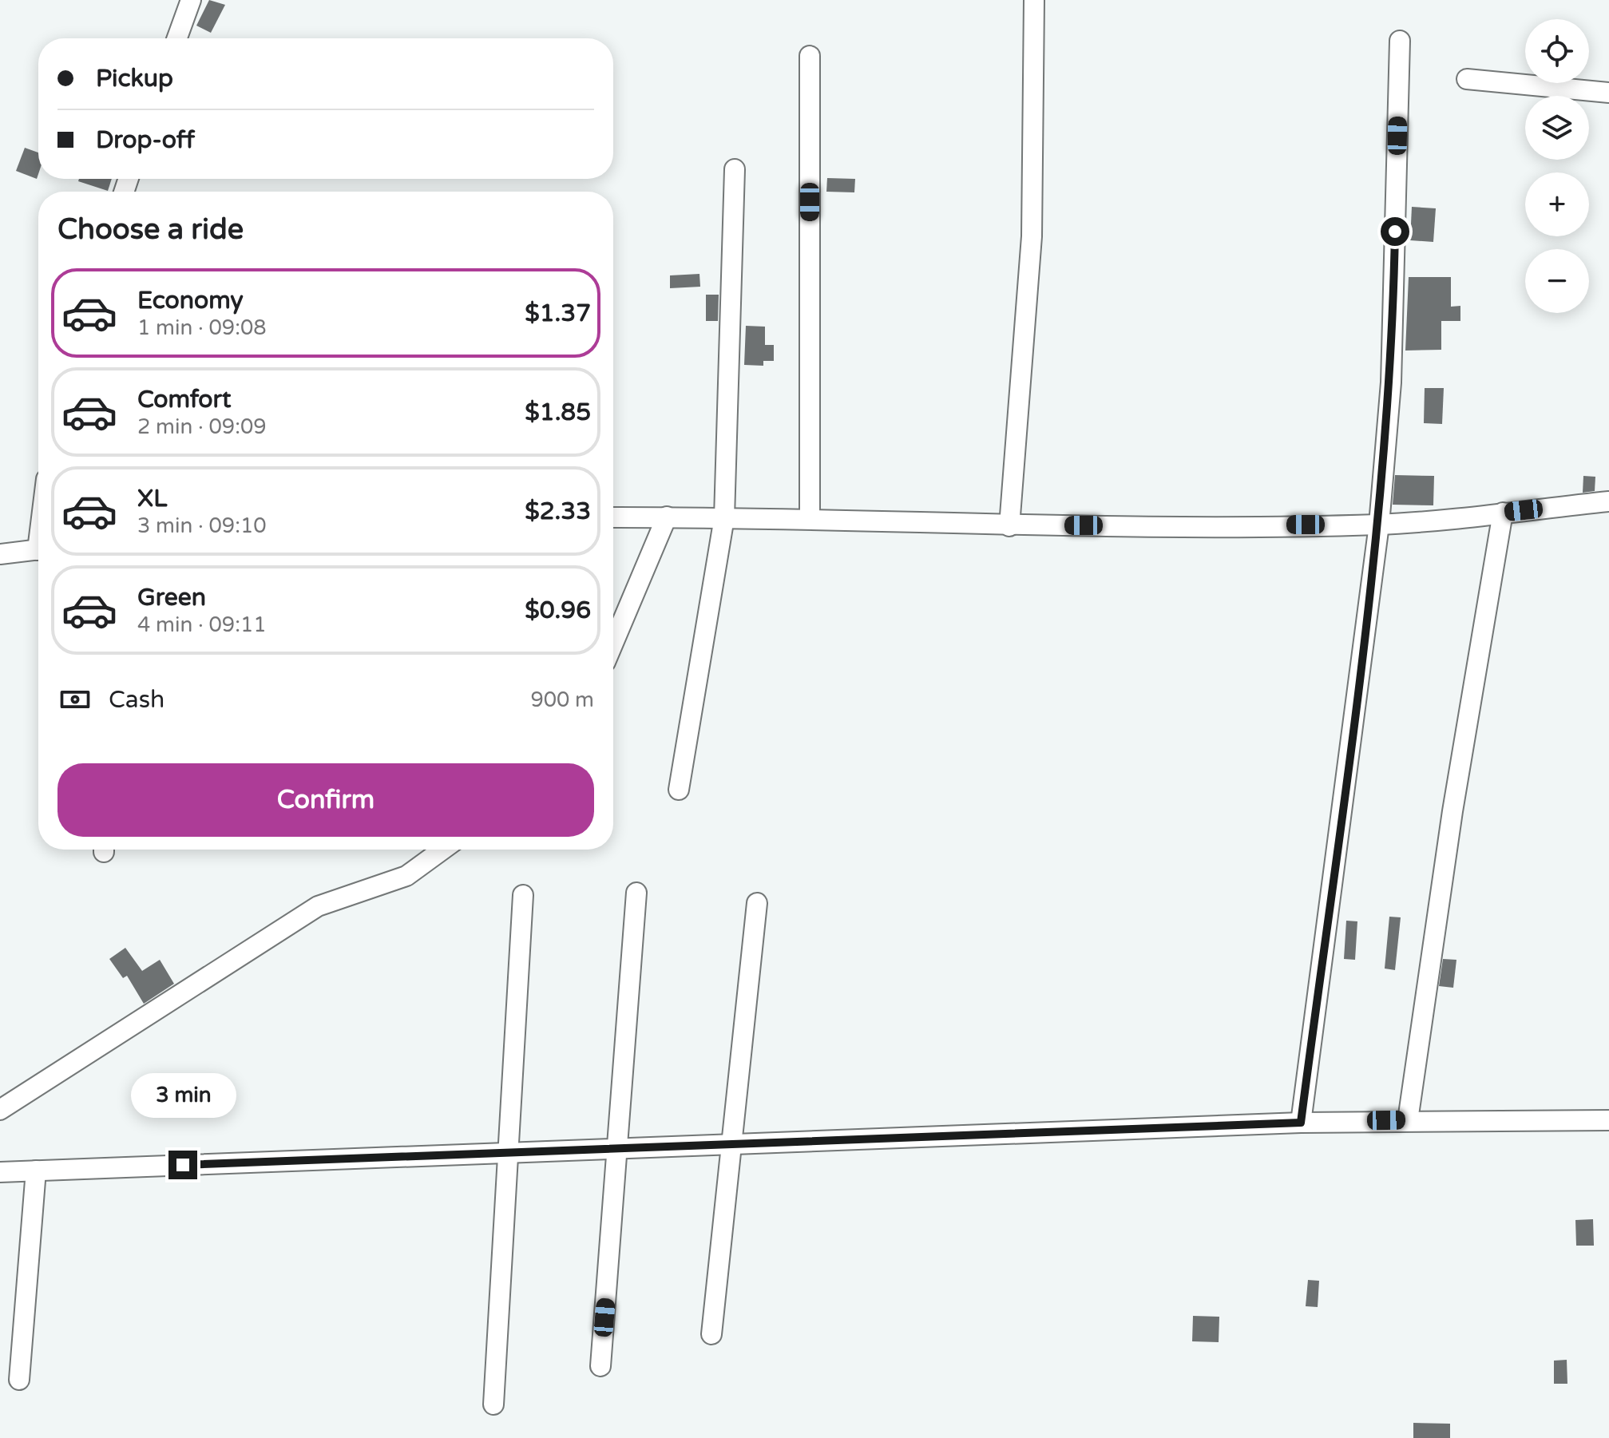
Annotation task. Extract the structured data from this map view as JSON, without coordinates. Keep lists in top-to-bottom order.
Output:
{
  "page": {
    "map_buttons": ["+", "−"],
    "banner": ["Pickup", "Drop-off"],
    "heading": "Choose a ride",
    "list": [
      {
        "name": "Economy",
        "note": "1 min · 09:08",
        "value": "$1.37"
      },
      {
        "name": "Comfort",
        "note": "2 min · 09:09",
        "value": "$1.85"
      },
      {
        "name": "XL",
        "note": "3 min · 09:10",
        "value": "$2.33"
      },
      {
        "name": "Green",
        "note": "4 min · 09:11",
        "value": "$0.96"
      }
    ],
    "pay": ["Cash", "900 m"],
    "buttons": "Confirm",
    "bubble": "3 min"
  }
}
